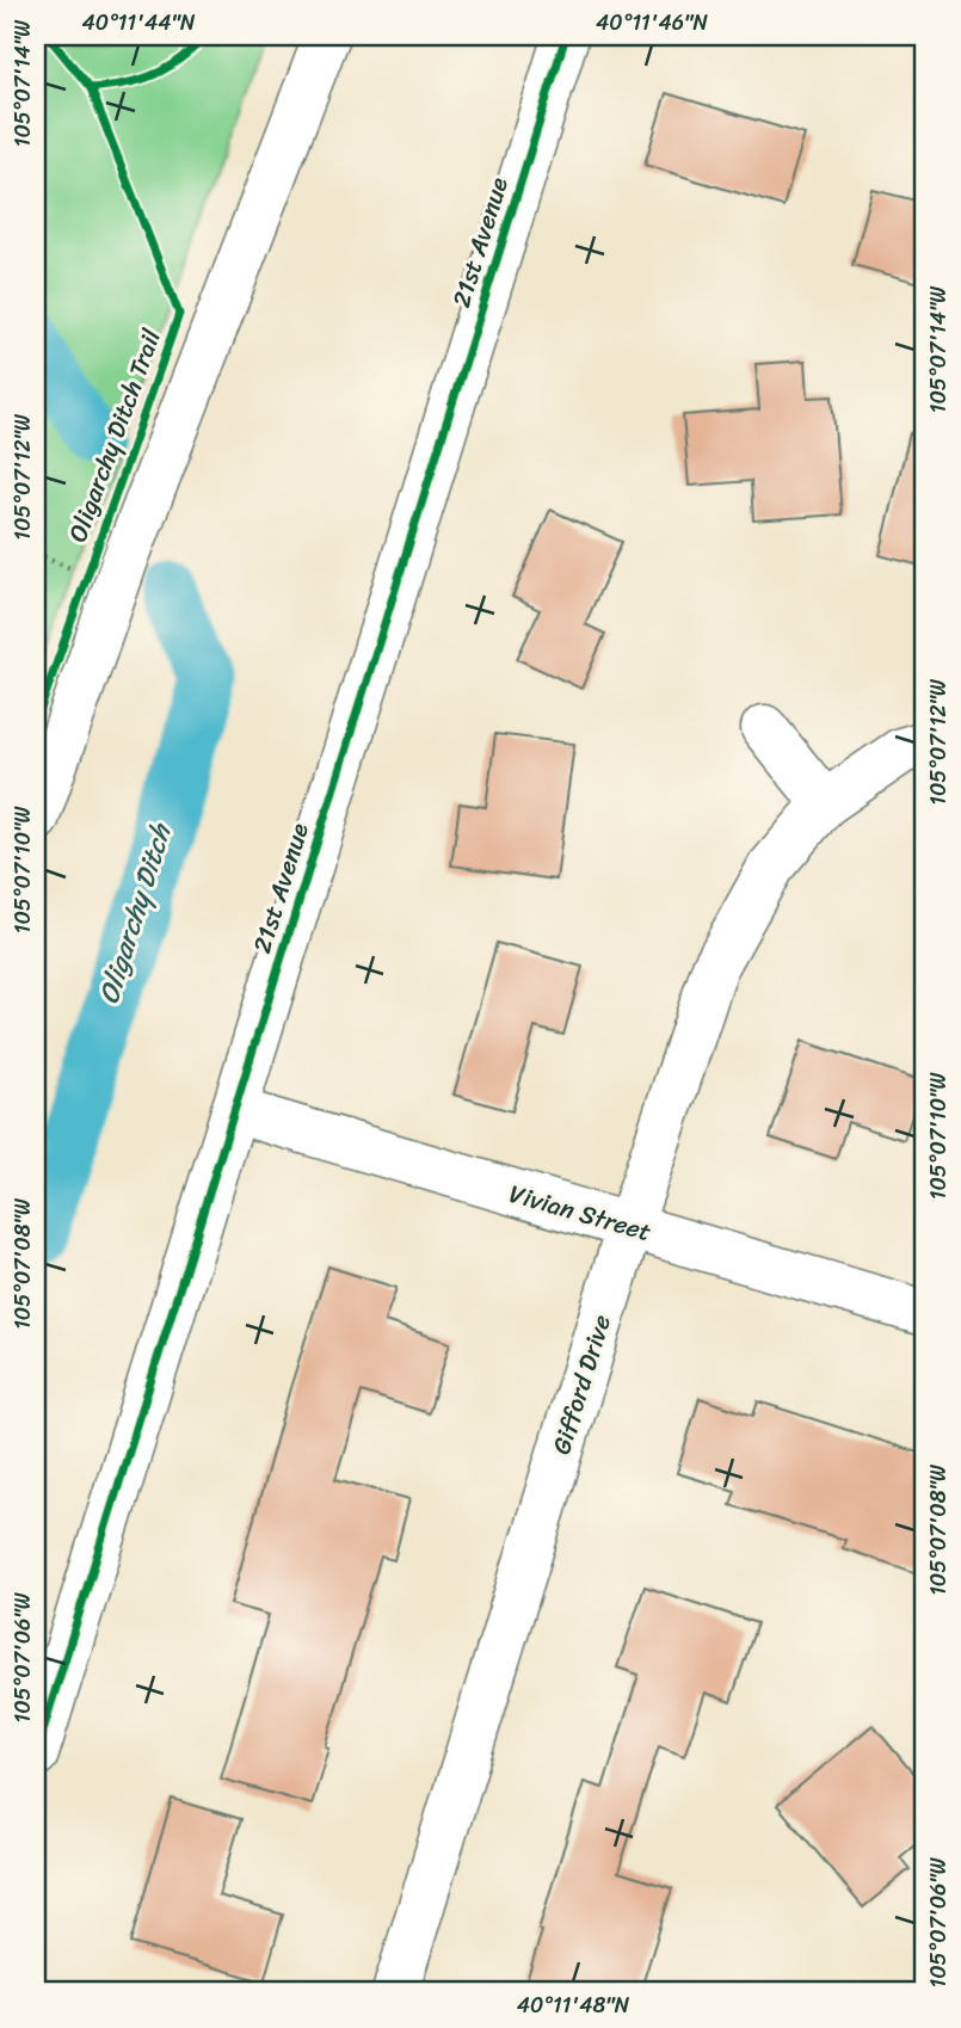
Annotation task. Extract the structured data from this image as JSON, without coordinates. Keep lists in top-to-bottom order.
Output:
{
  "streets": {
    "street": ["21st Avenue", "Vivian Street", "Gifford Drive"],
    "cycle path": ["Oligarchy Ditch Trail"]
  },
  "crossings": [
    ["21st Avenue", "Vivian Street"],
    ["Vivian Street", "Gifford Drive"]
  ],
  "water": ["Oligarchy Ditch"],
  "coordinates": [
    "40°11'44\"N",
    "40°11'46\"N",
    "105°07'14\"W",
    "105°07'12\"W",
    "105°07'10\"W",
    "105°07'08\"W",
    "105°07'06\"W",
    "40°11'48\"N"
  ]
}
